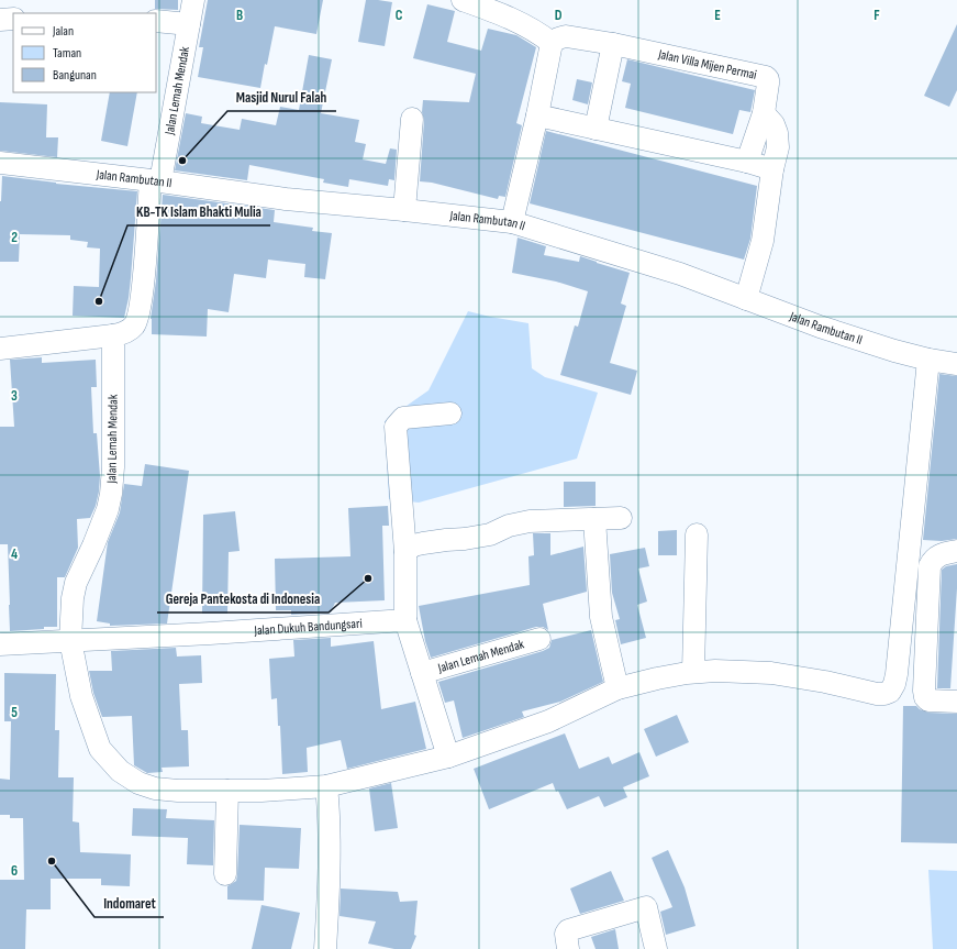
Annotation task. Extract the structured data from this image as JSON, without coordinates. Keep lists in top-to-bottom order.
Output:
{
  "streets": {
    "street": [
      "Jalan Villa Mijen Permai",
      "Jalan Lemah Mendak",
      "Jalan Rambutan II",
      "Jalan Dukuh Bandungsari"
    ]
  },
  "crossings": [
    ["Jalan Lemah Mendak", "Jalan Rambutan II"],
    ["Jalan Lemah Mendak", "Jalan Dukuh Bandungsari"]
  ],
  "places": [
    "Masjid Nurul Falah",
    "KB-TK Islam Bhakti Mulia",
    "Gereja Pantekosta di Indonesia",
    "Indomaret"
  ],
  "legend": ["Jalan", "Taman", "Bangunan"],
  "grid": {
    "columns": [
      "B",
      "C",
      "D",
      "E",
      "F"
    ],
    "rows": [
      "2",
      "3",
      "4",
      "5",
      "6"
    ]
  }
}
